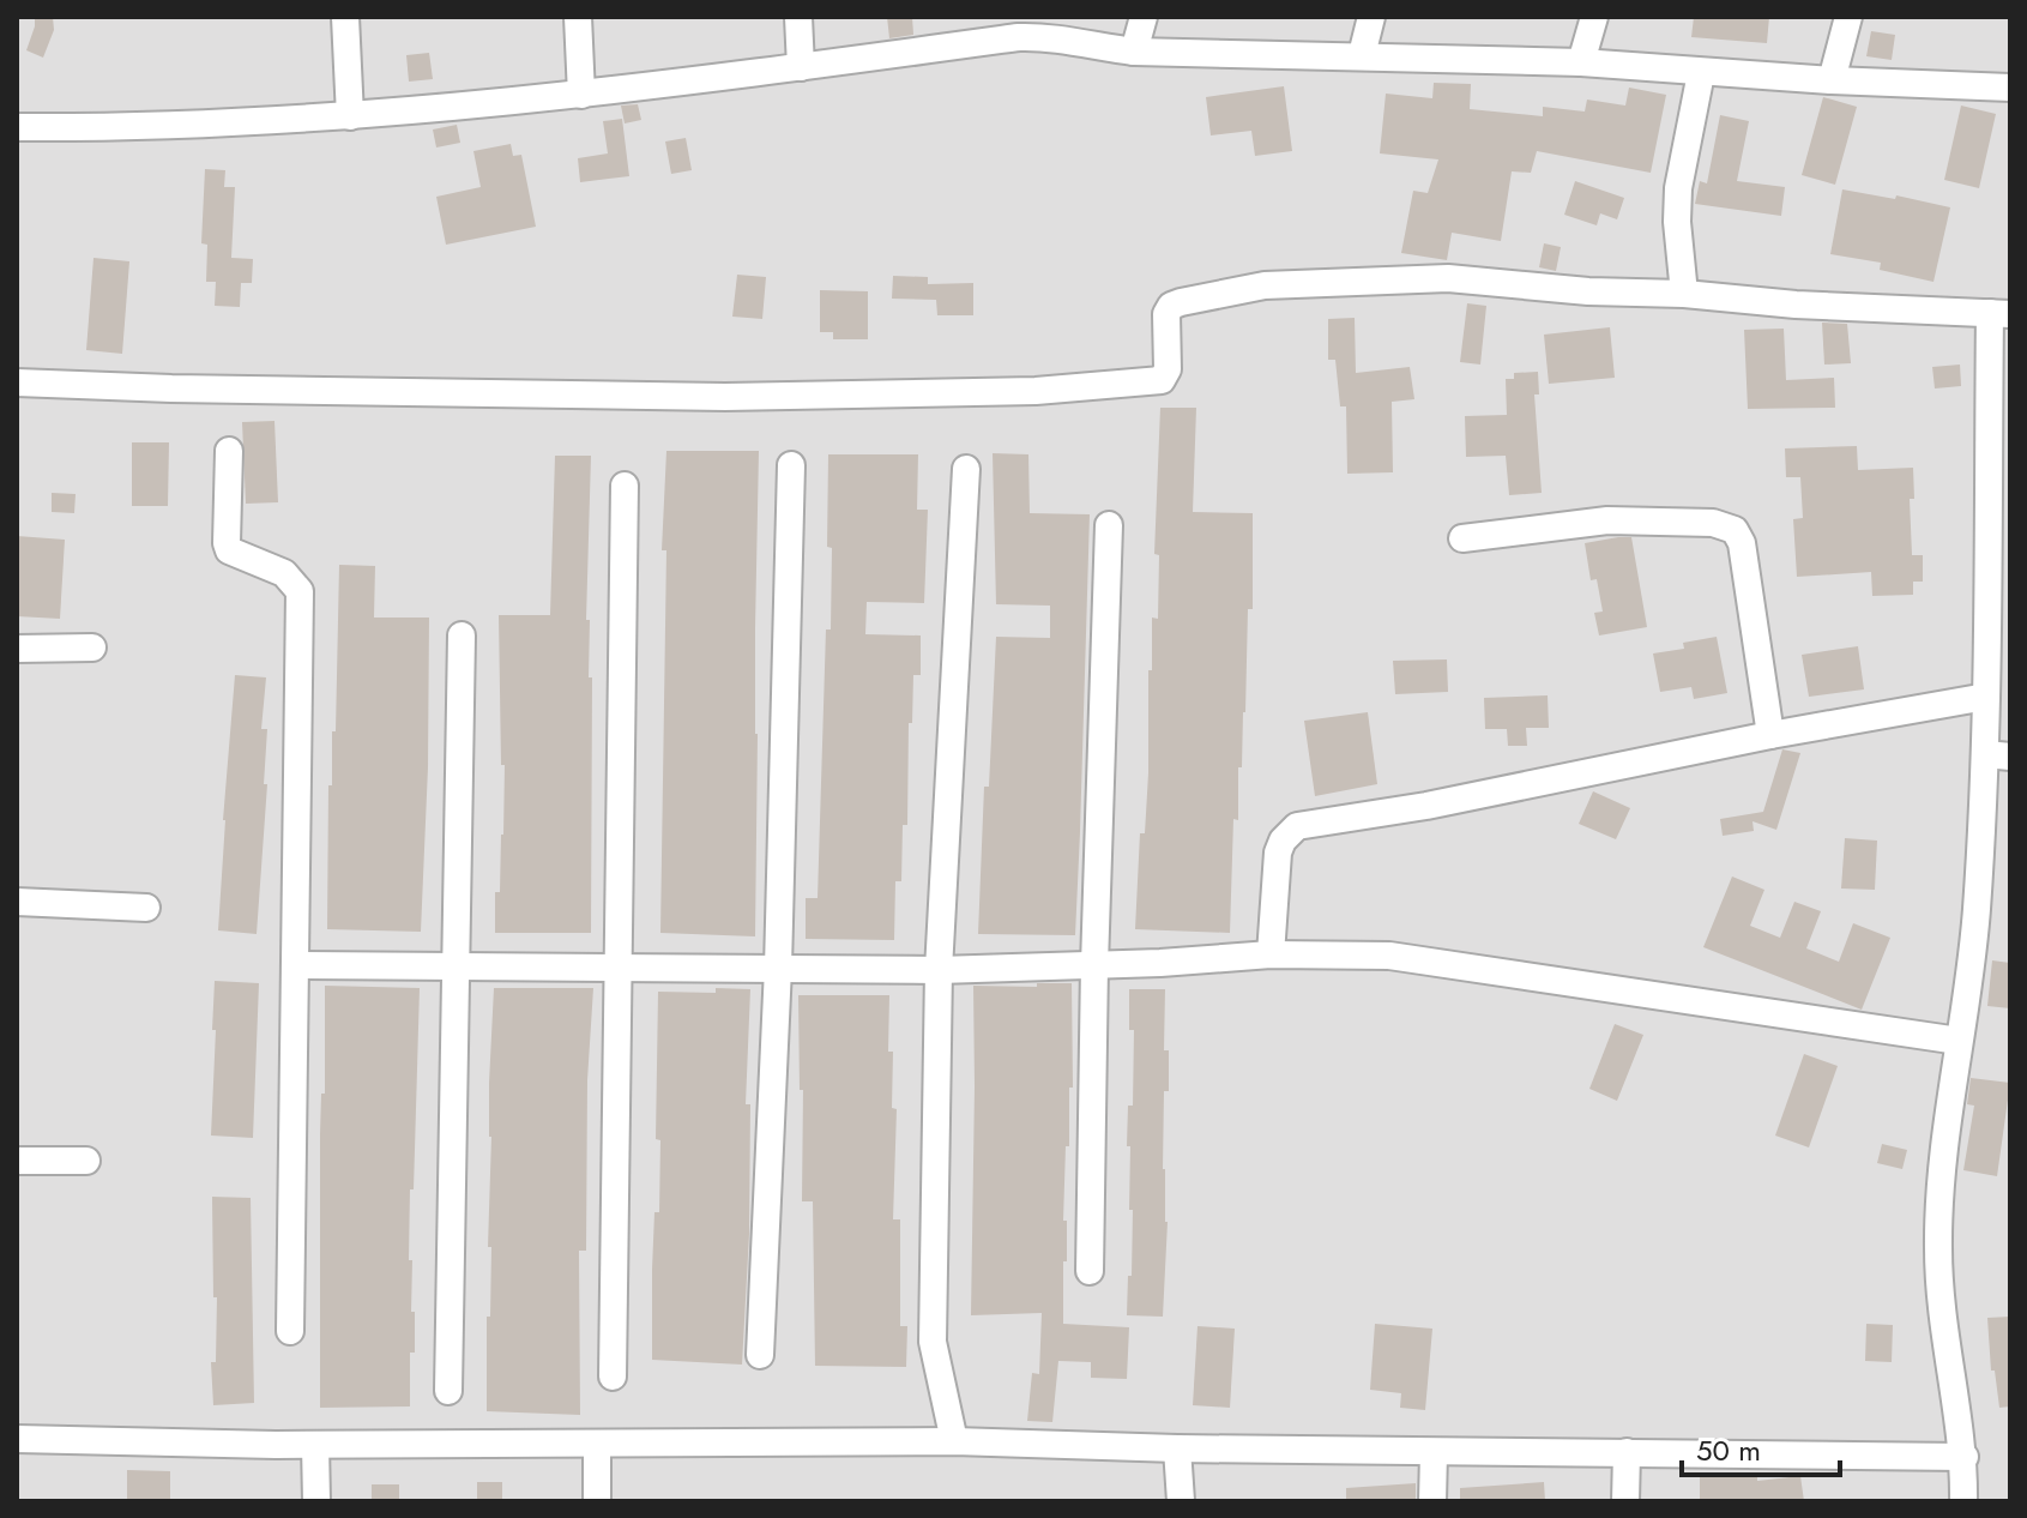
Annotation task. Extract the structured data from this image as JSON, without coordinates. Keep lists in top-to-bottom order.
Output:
{
  "scale_bar": "50 m"
}
